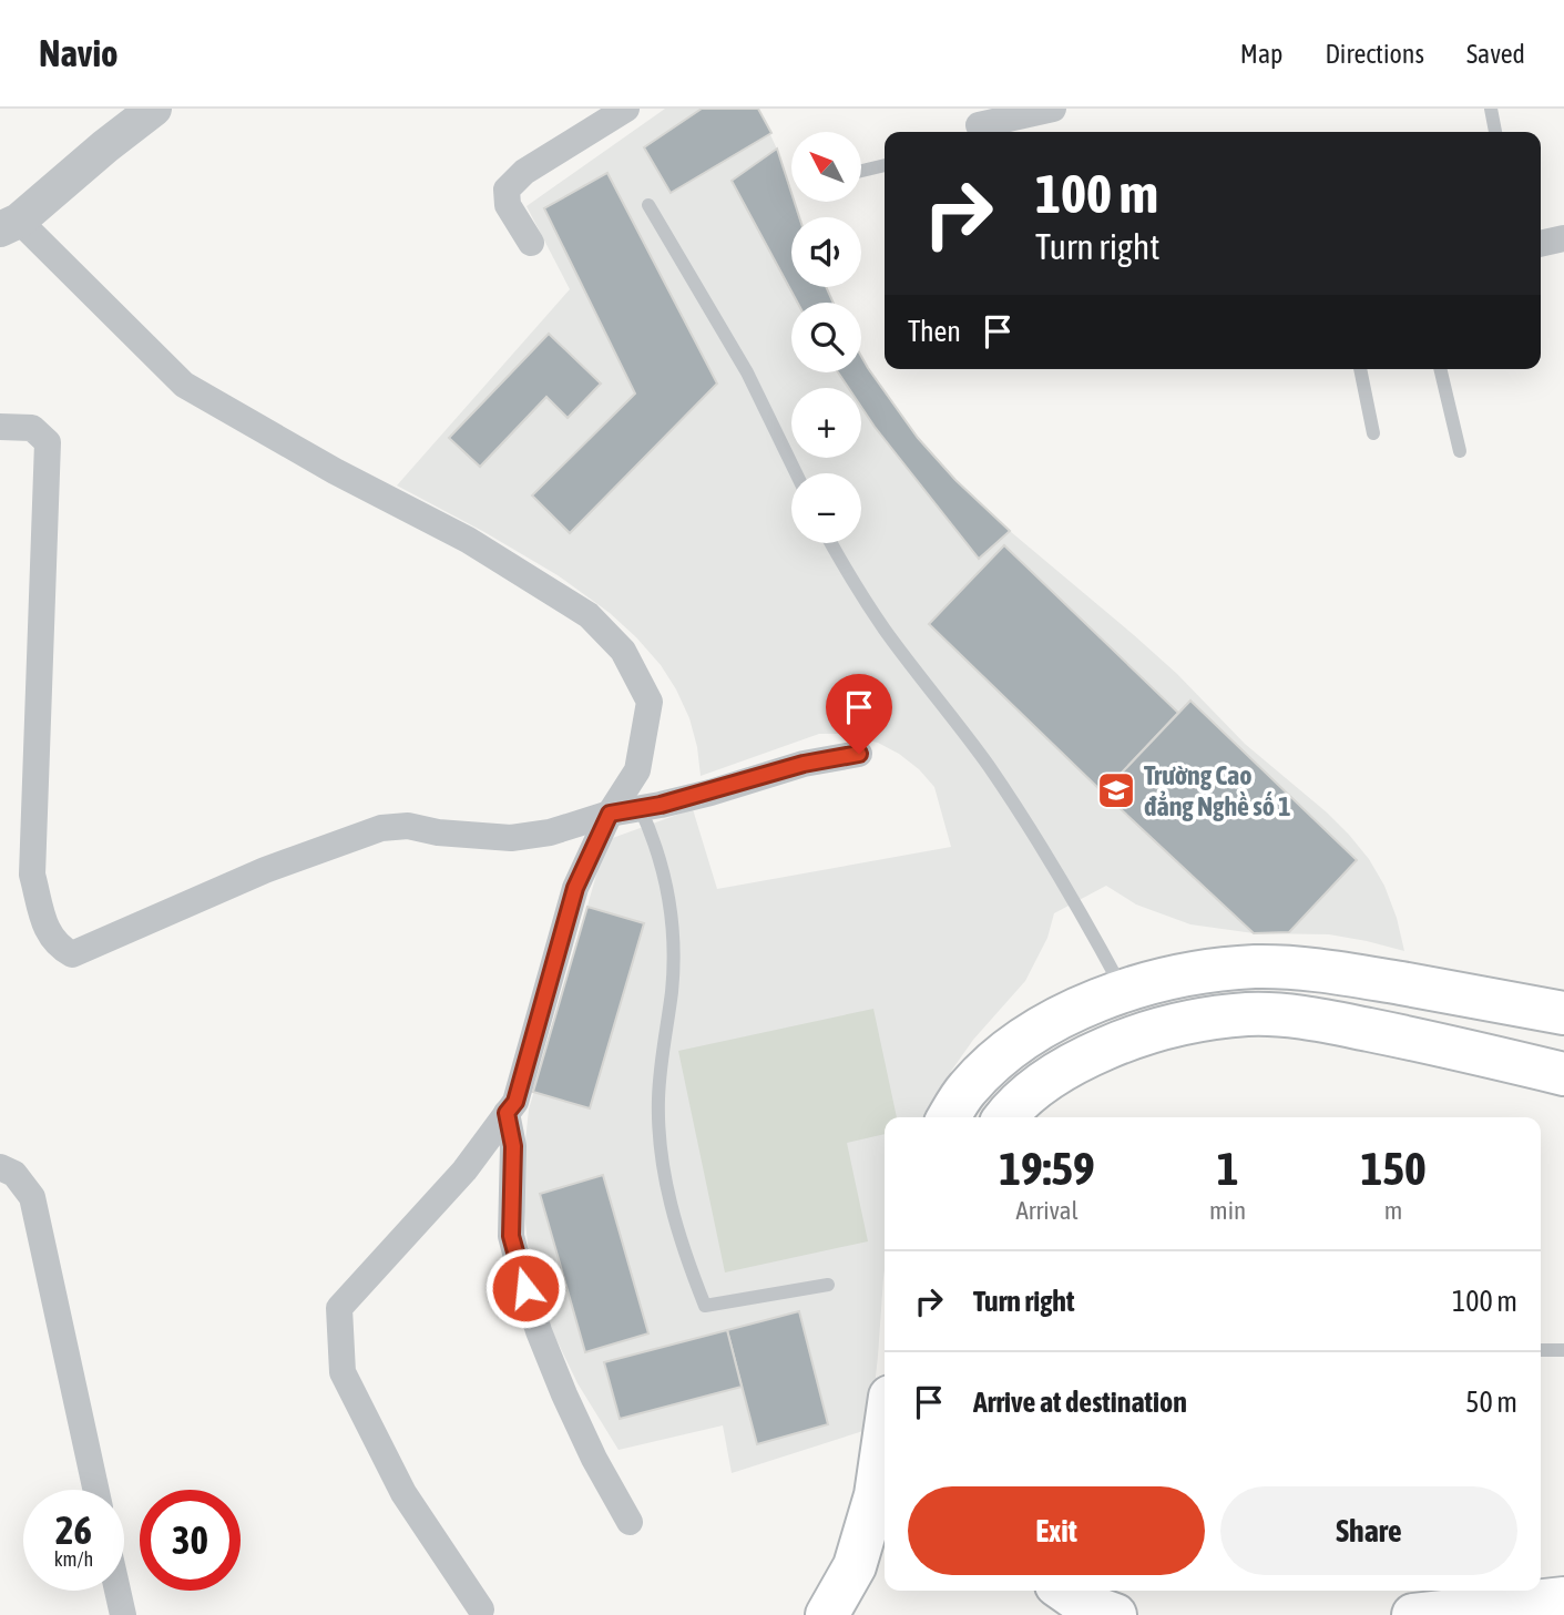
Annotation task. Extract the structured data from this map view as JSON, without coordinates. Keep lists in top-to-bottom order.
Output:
{
  "places": {
    "school or university": ["Trường Cao đẳng Nghề số 1"]
  },
  "north": "top left",
  "page": {
    "header": "Navio",
    "nav": ["Map", "Directions", "Saved"],
    "map_buttons": ["+", "−"],
    "turn": ["100 m", "Turn right"],
    "then": "Then",
    "eta": [
      "19:59",
      "Arrival",
      "1",
      "min",
      "150",
      "m"
    ],
    "list": [
      {
        "name": "Turn right",
        "value": "100 m"
      },
      {
        "name": "Arrive at destination",
        "value": "50 m"
      }
    ],
    "buttons": ["Exit", "Share"],
    "speed": "26 km/h",
    "limit": "30"
  }
}
